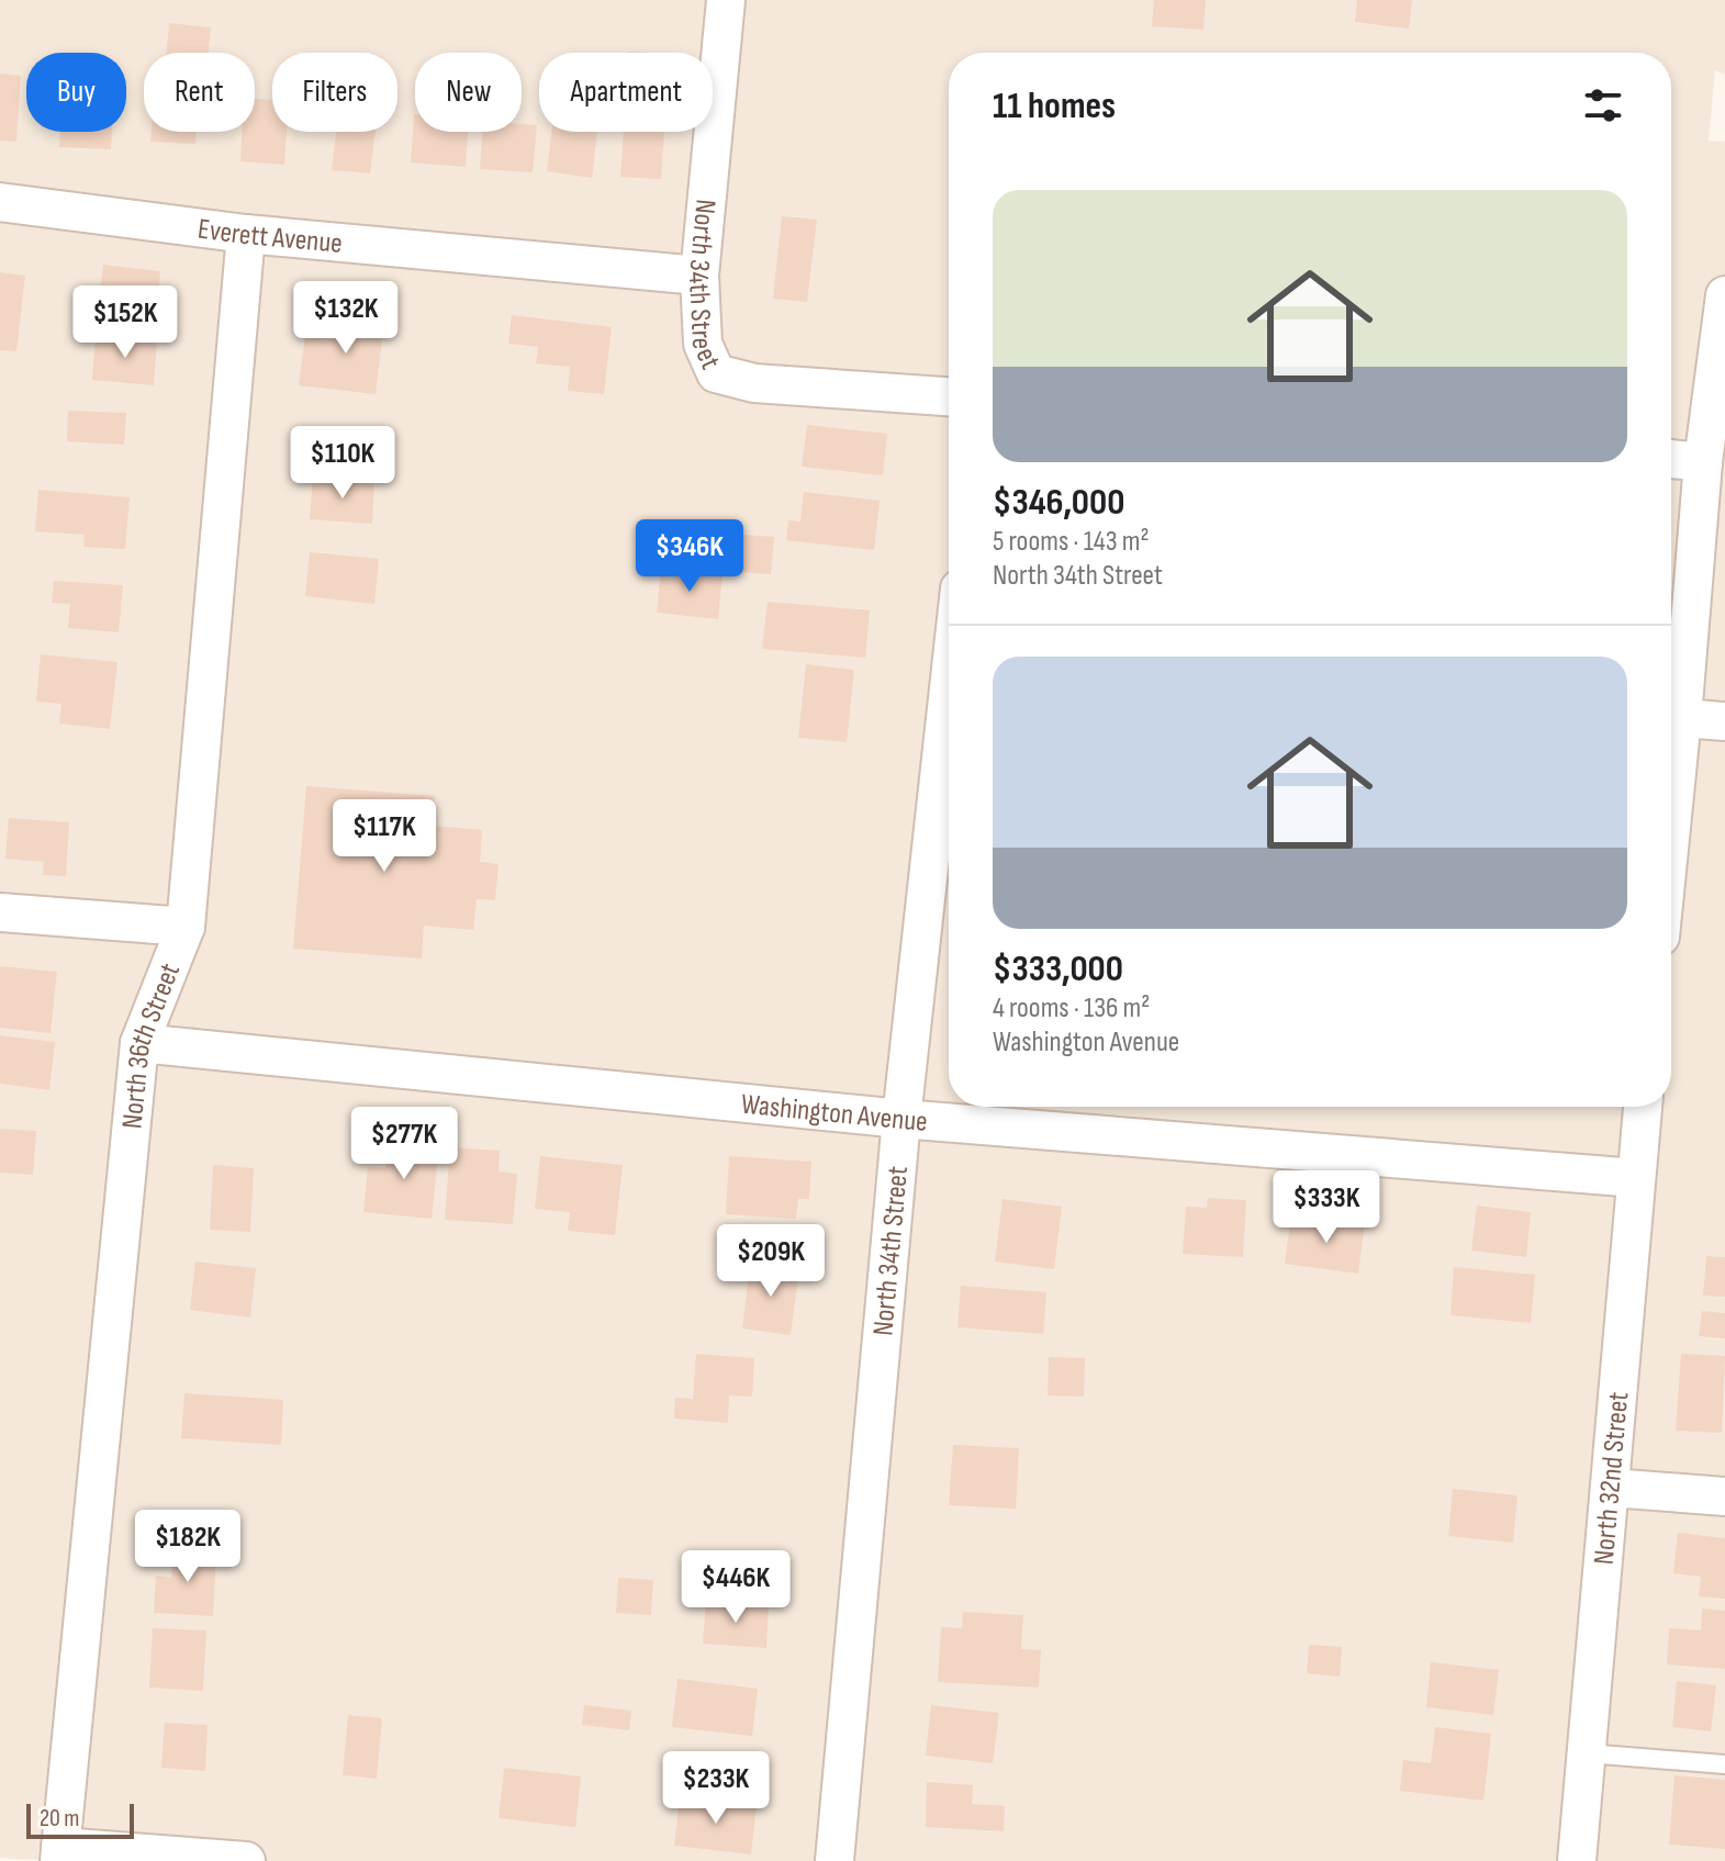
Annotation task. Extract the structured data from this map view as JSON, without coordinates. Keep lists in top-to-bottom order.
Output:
{
  "streets": {
    "street": [
      "Everett Avenue",
      "North 34th Street",
      "North 36th Street",
      "Washington Avenue",
      "North 32nd Street"
    ]
  },
  "crossings": [
    ["Everett Avenue", "North 34th Street"],
    ["Everett Avenue", "North 36th Street"],
    ["North 34th Street", "Washington Avenue"],
    ["North 36th Street", "Washington Avenue"],
    ["Washington Avenue", "North 32nd Street"]
  ],
  "scale_bar": "20 m",
  "page": {
    "chip": [
      "Buy",
      "Rent",
      "Filters",
      "New",
      "Apartment"
    ],
    "heading": "11 homes",
    "list": [
      {
        "name": "$346,000",
        "note": "5 rooms · 143 m² · North 34th Street"
      },
      {
        "name": "$333,000",
        "note": "4 rooms · 136 m² · Washington Avenue"
      }
    ],
    "price": [
      "$132K",
      "$152K",
      "$110K",
      "$346K",
      "$117K",
      "$277K",
      "$333K",
      "$209K",
      "$182K",
      "$446K",
      "$233K"
    ],
    "scale": "20 m"
  }
}
